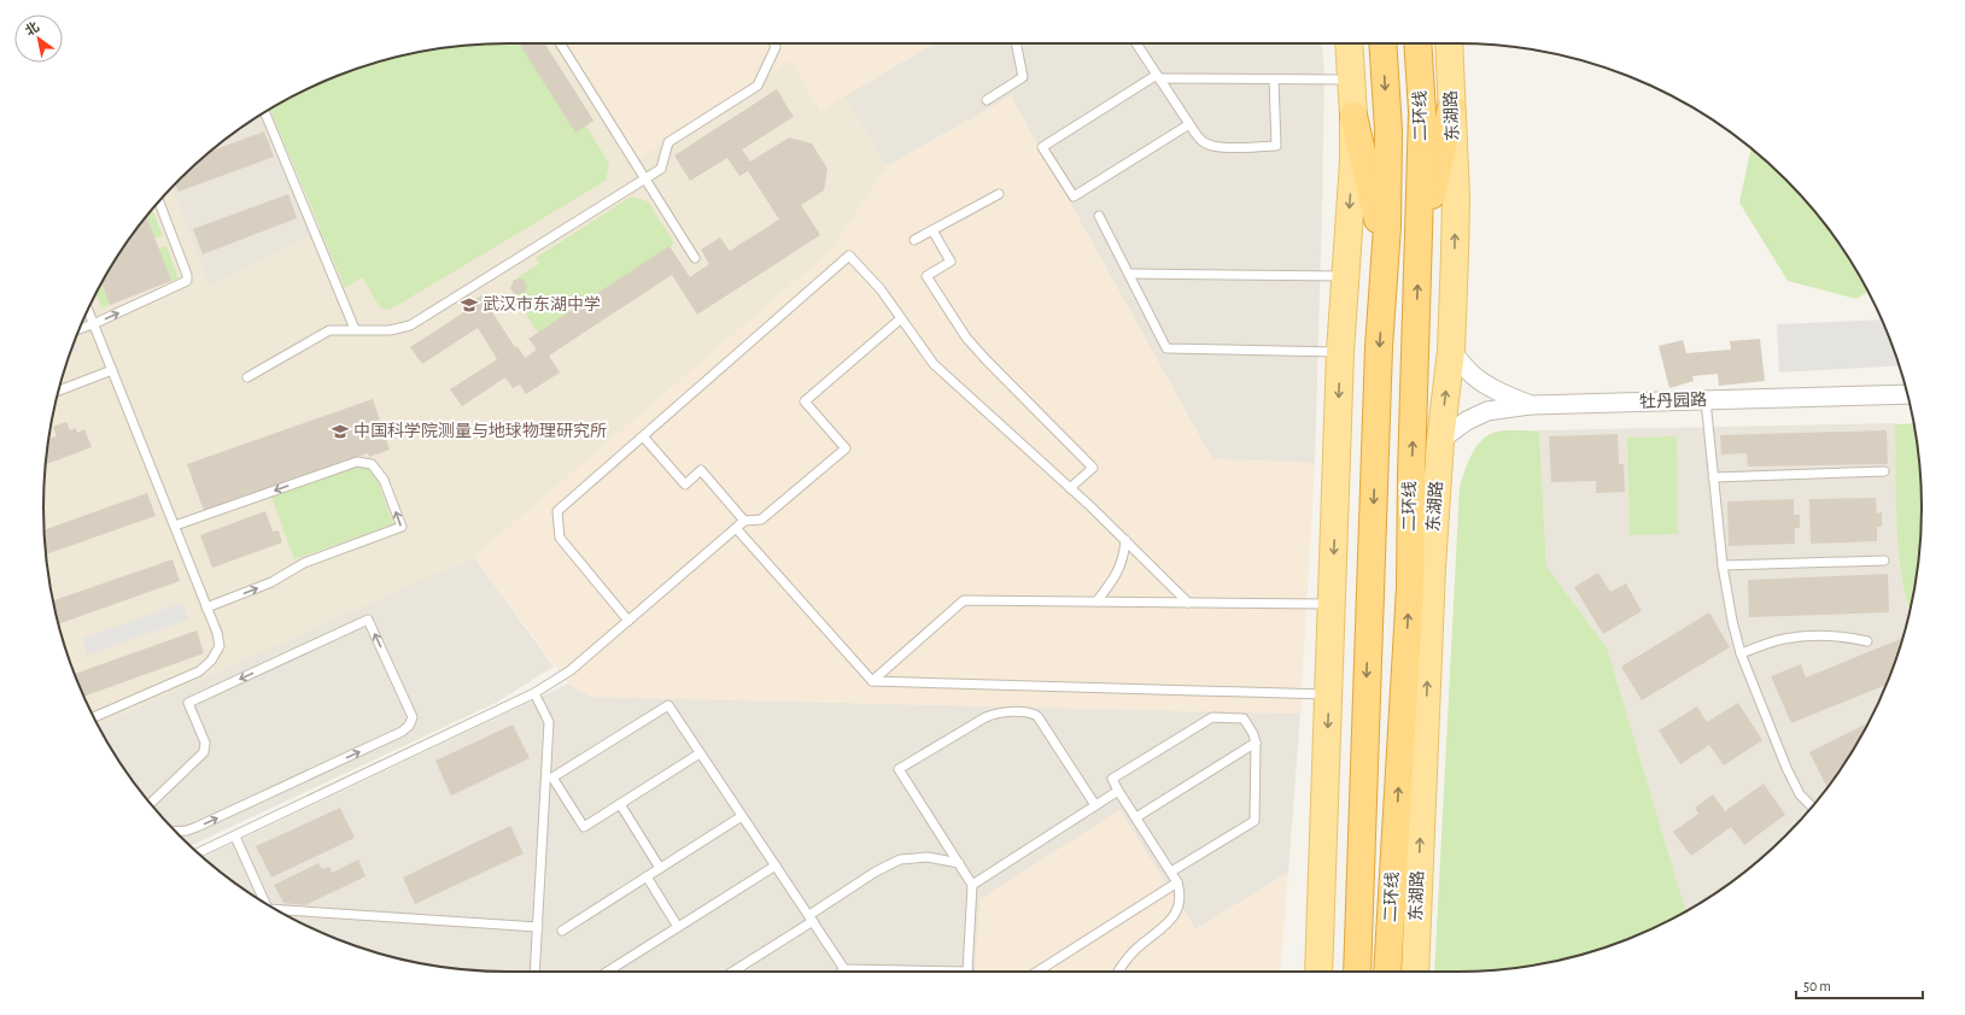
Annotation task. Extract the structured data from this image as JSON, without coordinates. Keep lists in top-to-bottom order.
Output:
{
  "streets": {
    "highway": ["二环线"],
    "main road": ["东湖路"],
    "street": ["牡丹园路"]
  },
  "crossings": [
    ["东湖路", "牡丹园路"]
  ],
  "places": {
    "school or university": ["武汉市东湖中学", "中国科学院测量与地球物理研究所"]
  },
  "scale_bar": "50 m",
  "north": "top left"
}
